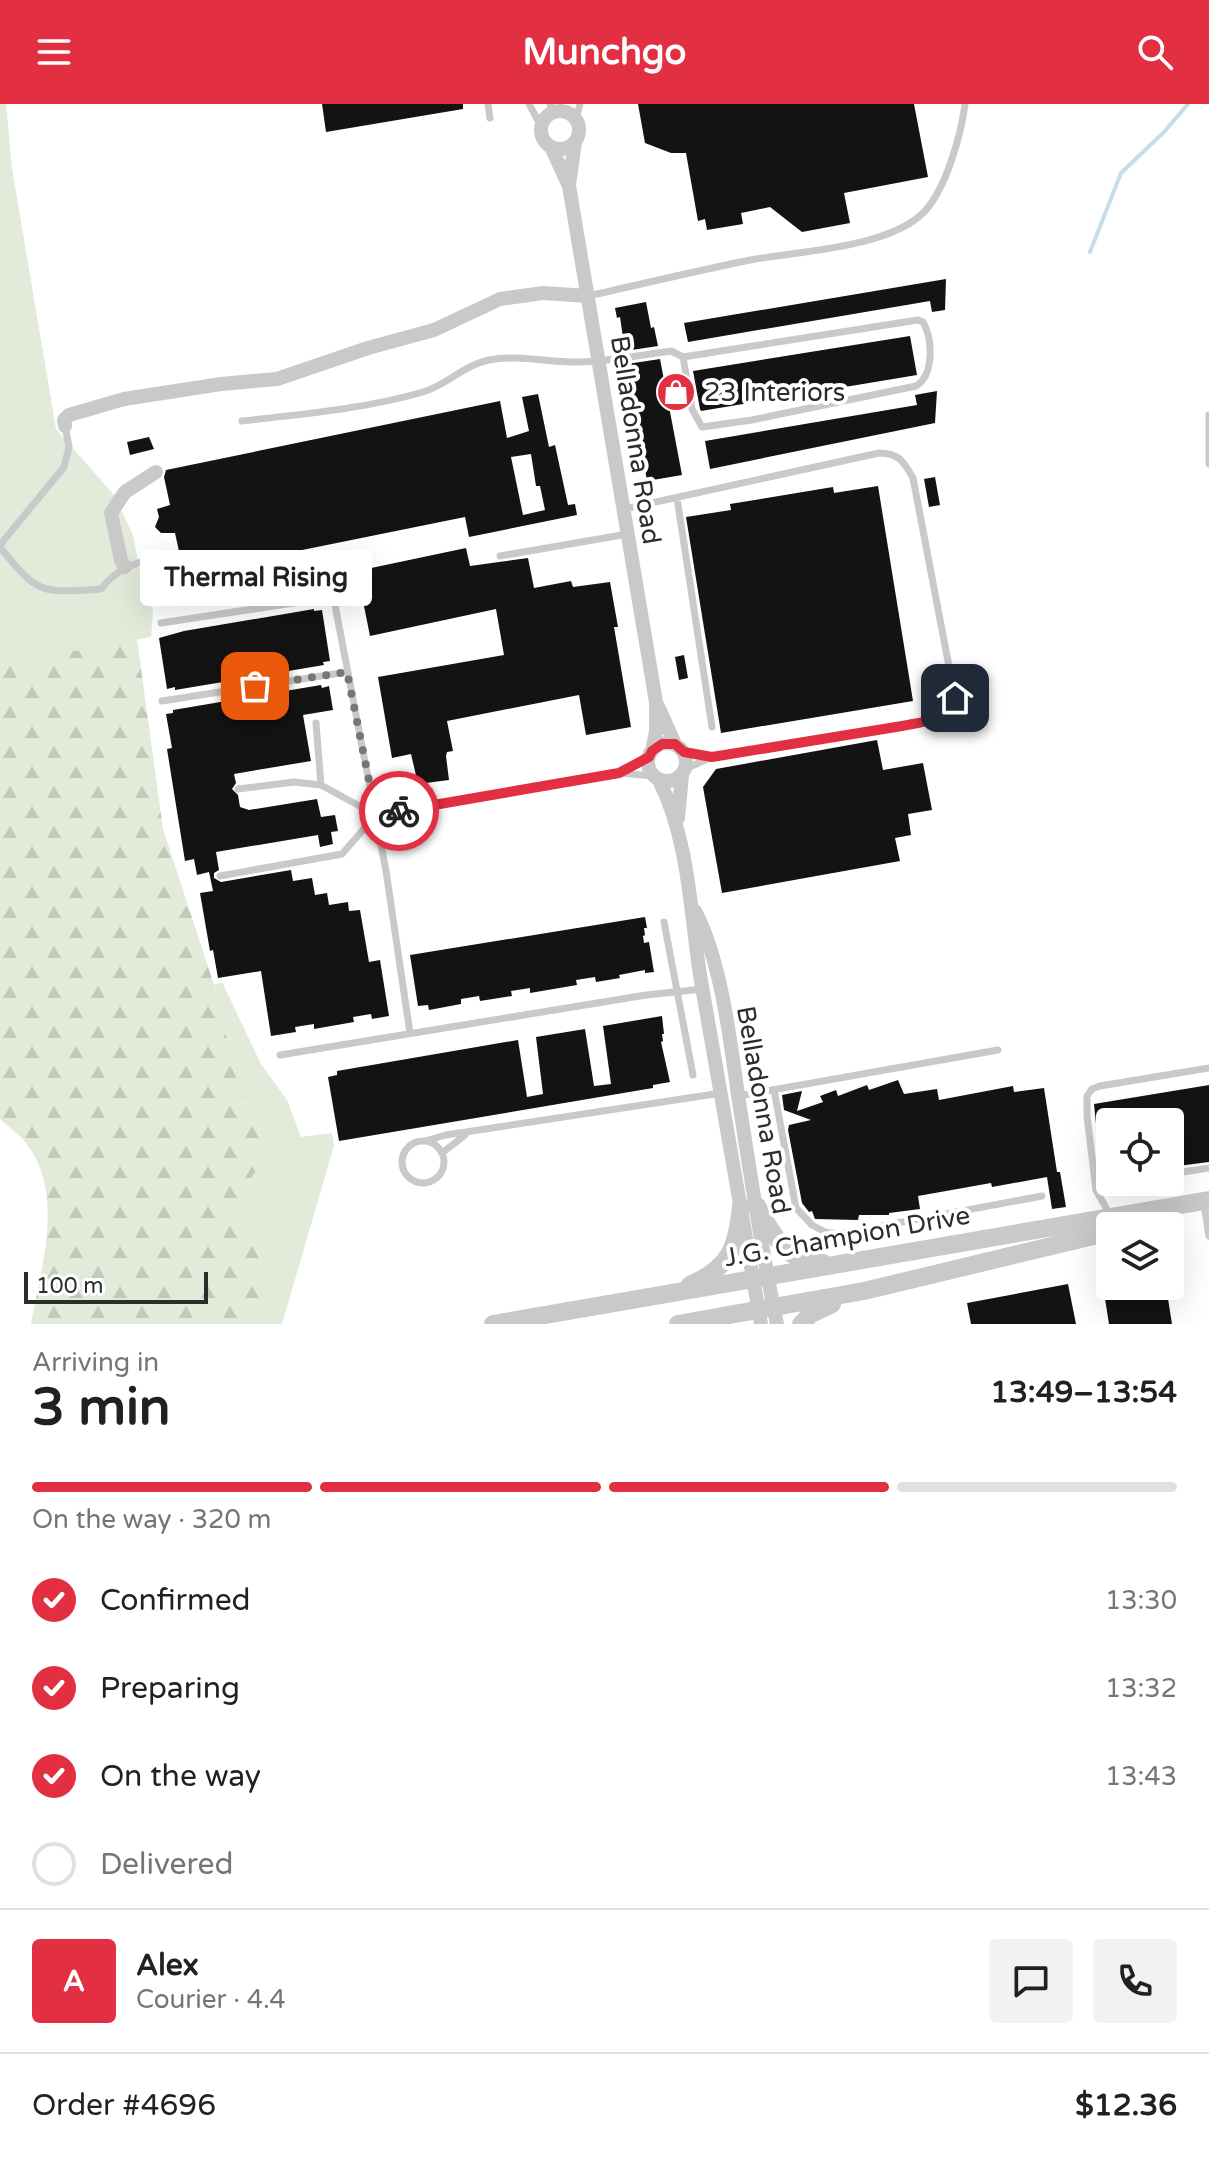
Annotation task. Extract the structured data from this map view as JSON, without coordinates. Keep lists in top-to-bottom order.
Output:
{
  "streets": {
    "street": ["Belladonna Road", "J.G. Champion Drive"]
  },
  "crossings": [
    ["Belladonna Road", "J.G. Champion Drive"]
  ],
  "places": {
    "shop": ["23 Interiors"],
    "other": ["Thermal Rising"]
  },
  "scale_bar": "100 m",
  "page": {
    "header": "Munchgo",
    "bubble": "Thermal Rising",
    "scale": "100 m",
    "heading": ["3 min", "Arriving in", "13:49–13:54"],
    "panel": [
      "Alex",
      "Courier · 4.4",
      "Order #4696",
      "$12.36"
    ],
    "bar": "On the way · 320 m",
    "list": [
      ["Confirmed", "13:30"],
      ["Preparing", "13:32"],
      ["On the way", "13:43"],
      "Delivered"
    ],
    "round": "A"
  }
}
